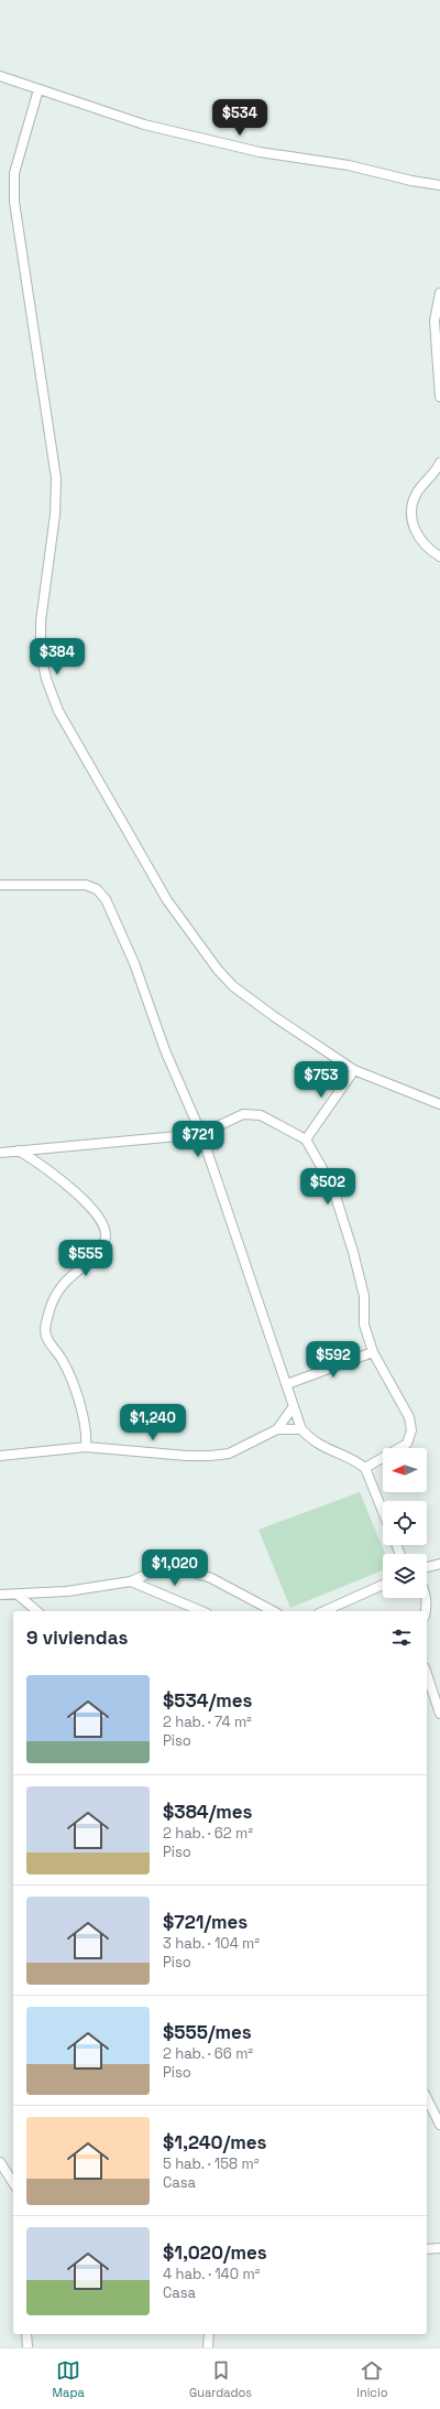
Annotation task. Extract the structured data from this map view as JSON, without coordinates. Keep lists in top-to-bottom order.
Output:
{
  "north": "left",
  "page": {
    "price": [
      "$534",
      "$384",
      "$753",
      "$721",
      "$502",
      "$555",
      "$592",
      "$1,240",
      "$1,020"
    ],
    "heading": "9 viviendas",
    "list": [
      {
        "name": "$534/mes",
        "note": "2 hab. · 74 m² · Piso"
      },
      {
        "name": "$384/mes",
        "note": "2 hab. · 62 m² · Piso"
      },
      {
        "name": "$721/mes",
        "note": "3 hab. · 104 m² · Piso"
      },
      {
        "name": "$555/mes",
        "note": "2 hab. · 66 m² · Piso"
      },
      {
        "name": "$1,240/mes",
        "note": "5 hab. · 158 m² · Casa"
      },
      {
        "name": "$1,020/mes",
        "note": "4 hab. · 140 m² · Casa"
      }
    ],
    "tabs": ["Mapa", "Guardados", "Inicio"]
  }
}
